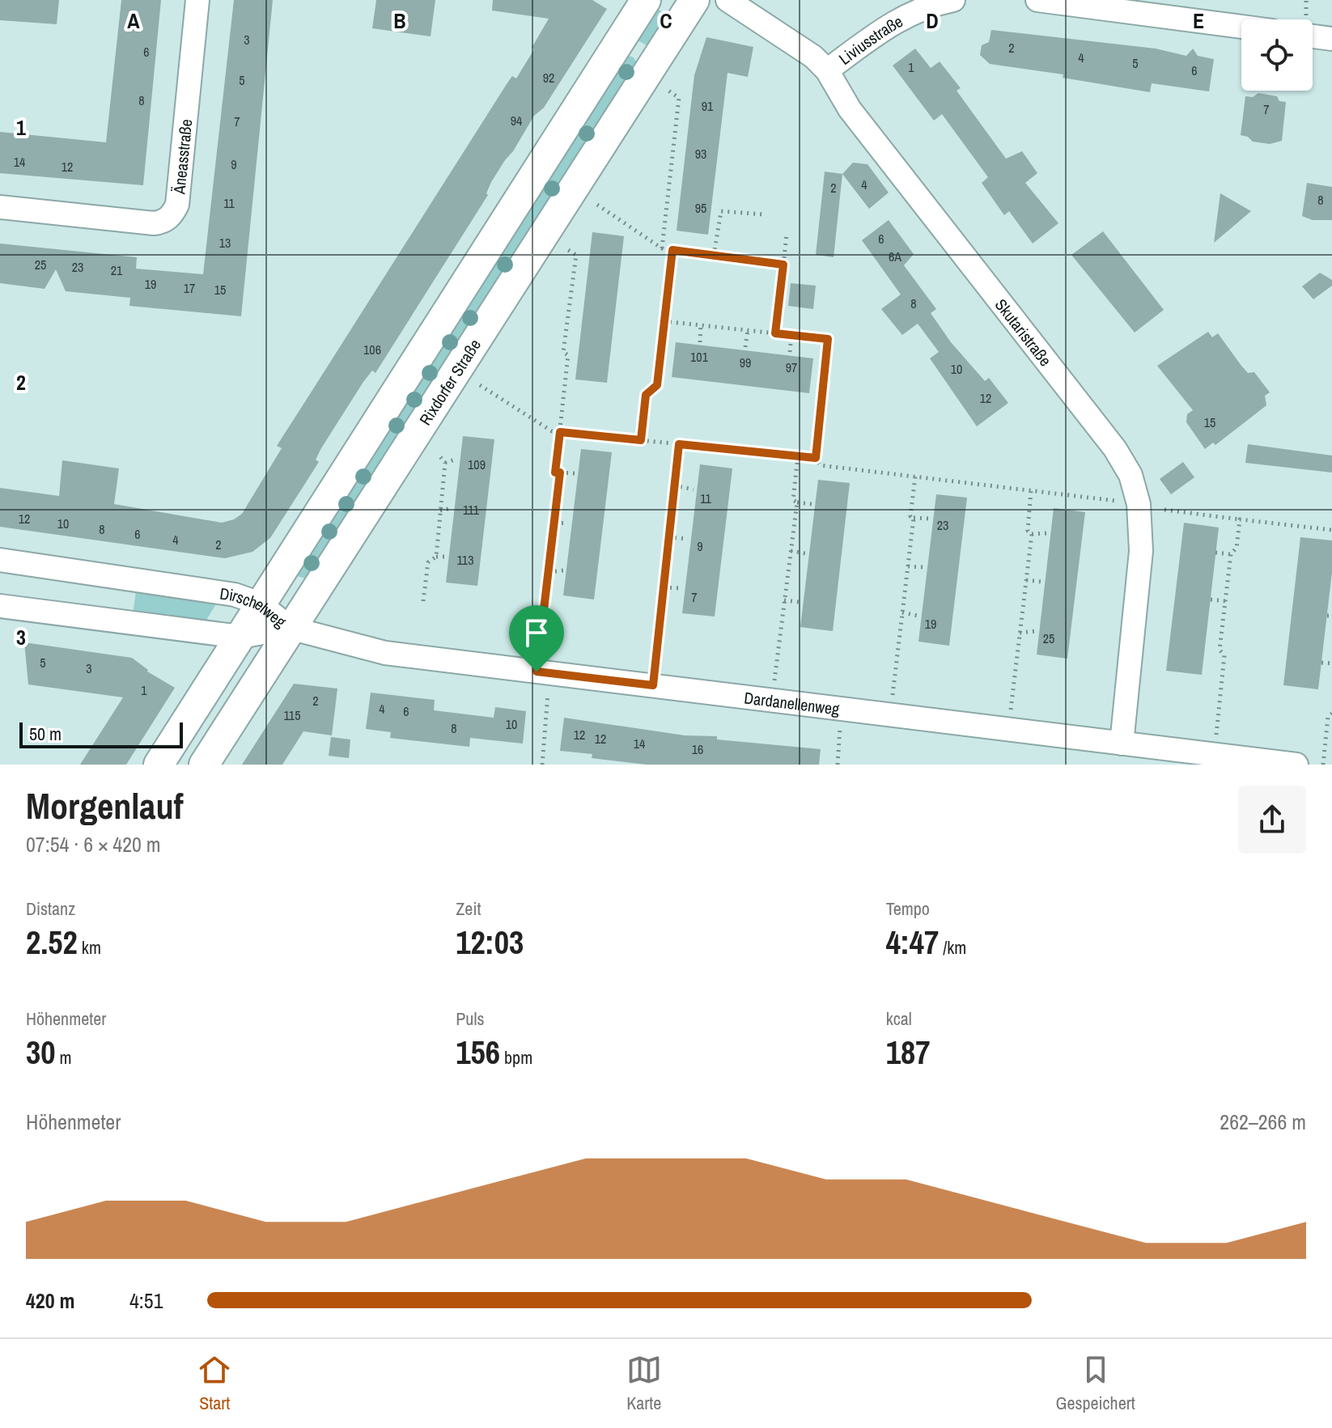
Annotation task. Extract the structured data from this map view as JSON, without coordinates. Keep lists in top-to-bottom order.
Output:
{
  "streets": {
    "street": [
      "Liviusstraße",
      "Äneasstraße",
      "Skutaristraße",
      "Rixdorfer Straße",
      "Dirschelweg",
      "Dardanellenweg"
    ]
  },
  "crossings": [
    ["Liviusstraße", "Skutaristraße"],
    ["Skutaristraße", "Dardanellenweg"],
    ["Rixdorfer Straße", "Dirschelweg"],
    ["Rixdorfer Straße", "Dardanellenweg"],
    ["Dirschelweg", "Dardanellenweg"]
  ],
  "house_numbers": [
    "3",
    "2",
    "6",
    "4",
    "5",
    "1",
    "6",
    "92",
    "5",
    "8",
    "91",
    "7",
    "94",
    "7",
    "93",
    "14",
    "9",
    "12",
    "4",
    "2",
    "8",
    "11",
    "95",
    "6",
    "13",
    "6A",
    "25",
    "23",
    "21",
    "19",
    "17",
    "15",
    "8",
    "106",
    "101",
    "99",
    "97",
    "10",
    "12",
    "15",
    "109",
    "11",
    "111",
    "12",
    "10",
    "23",
    "8",
    "6",
    "4",
    "2",
    "9",
    "113",
    "7",
    "19",
    "25",
    "5",
    "3",
    "1",
    "2",
    "4",
    "6",
    "115",
    "10",
    "8",
    "12",
    "12",
    "14",
    "16"
  ],
  "scale_bar": "50 m",
  "page": {
    "scale": "50 m",
    "heading": ["Morgenlauf", "07:54 · 6 × 420 m"],
    "stats": [
      ["Distanz", "2.52 km"],
      ["Zeit", "12:03"],
      ["Tempo", "4:47 /km"],
      ["Höhenmeter", "30 m"],
      ["Puls", "156 bpm"],
      ["kcal", "187"]
    ],
    "chart": ["Höhenmeter", "262–266 m"],
    "list": [
      {
        "name": "420 m",
        "note": "4:51"
      }
    ],
    "tabs": ["Start", "Karte", "Gespeichert"]
  },
  "grid": {
    "columns": [
      "A",
      "B",
      "C",
      "D",
      "E"
    ],
    "rows": ["1", "2", "3"]
  }
}
